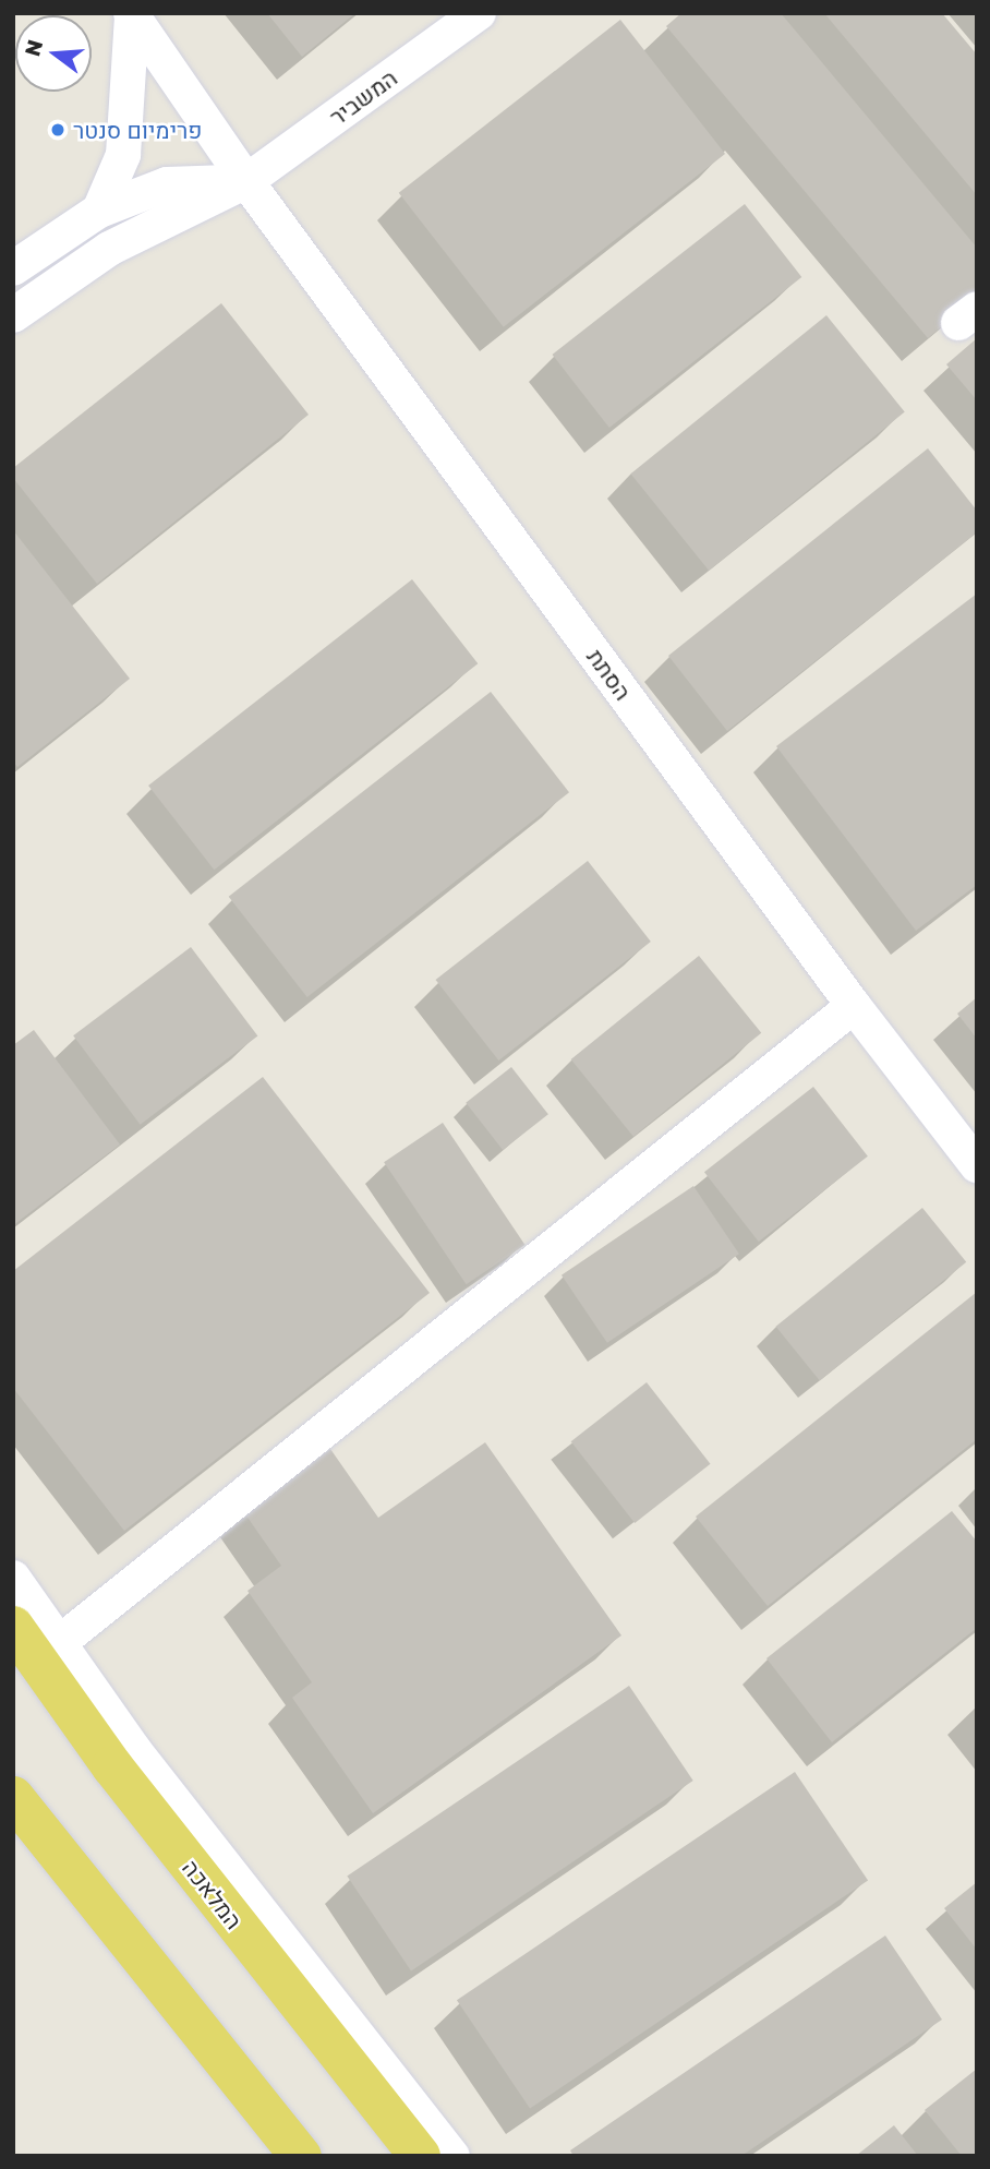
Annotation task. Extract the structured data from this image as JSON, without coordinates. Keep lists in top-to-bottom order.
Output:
{
  "streets": {
    "main road": ["המלאכה"],
    "street": ["המשביר", "הסתת"]
  },
  "crossings": [
    ["המשביר", "הסתת"]
  ],
  "places": ["פרימיום סנטר"],
  "north": "left"
}
